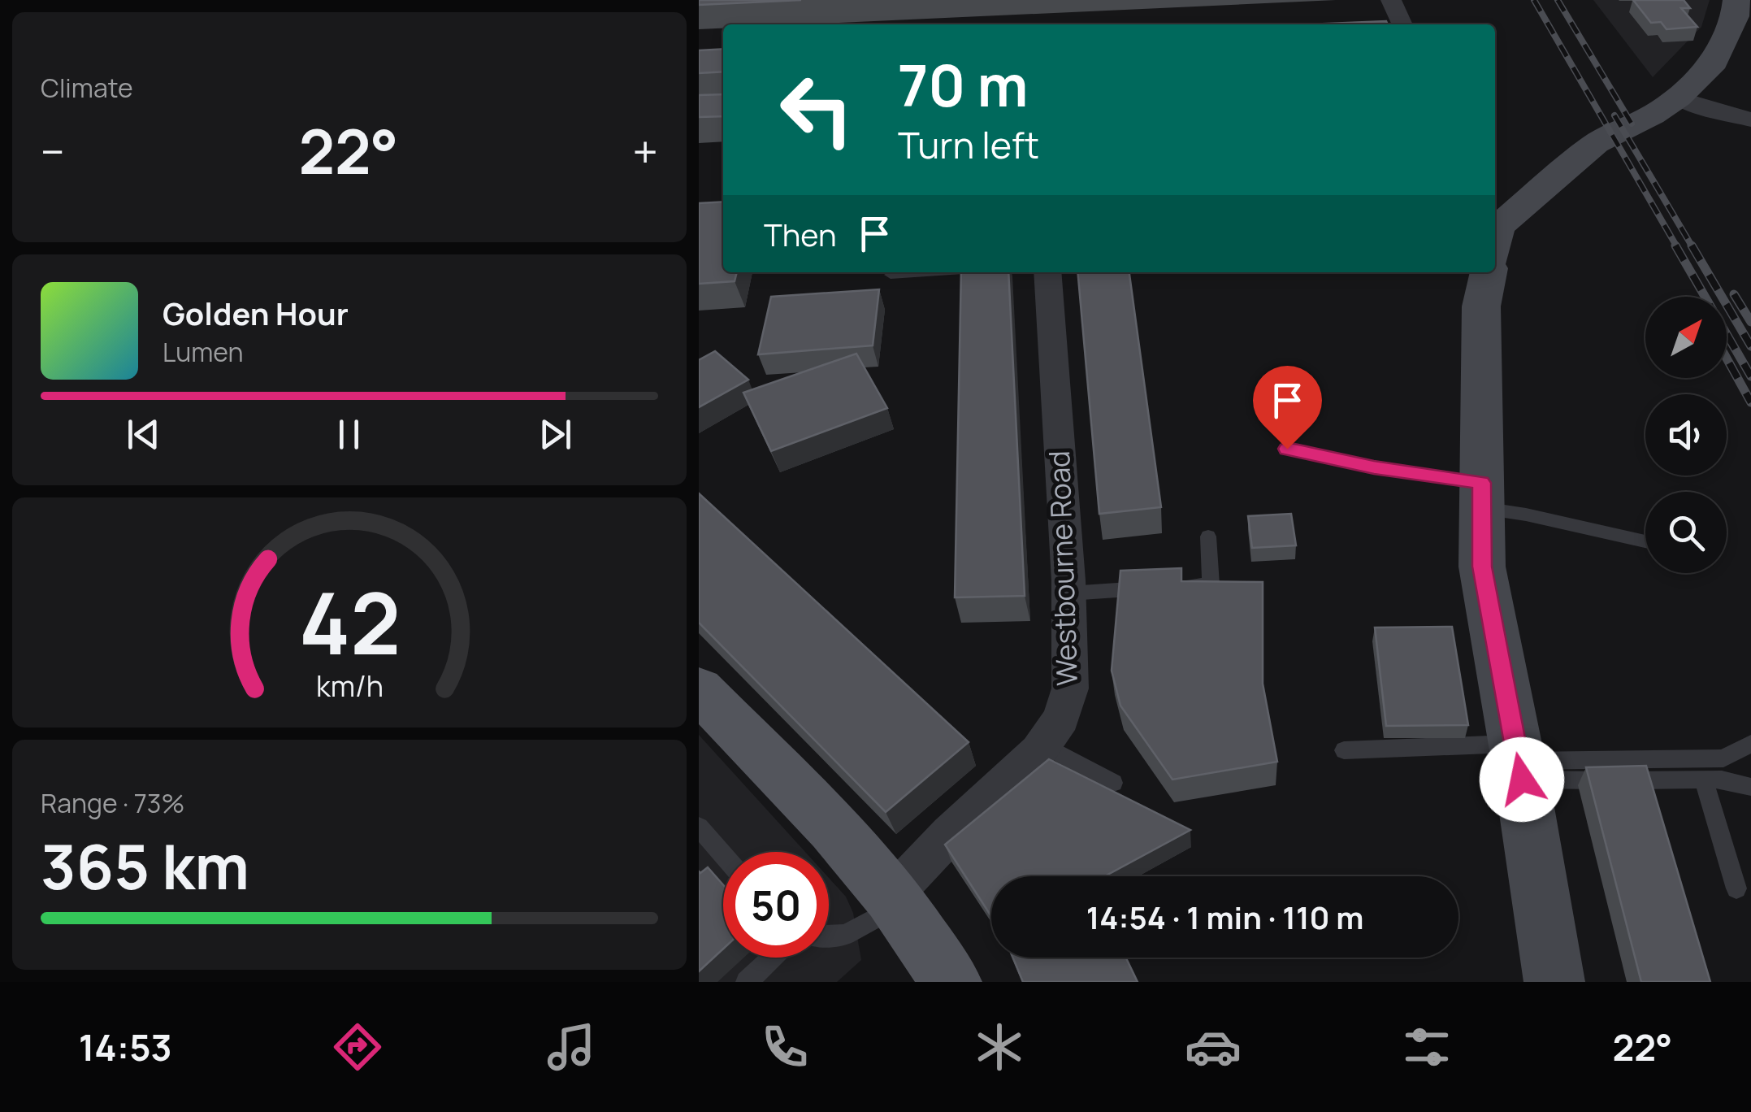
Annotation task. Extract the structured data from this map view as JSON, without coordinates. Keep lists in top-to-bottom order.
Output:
{
  "streets": {
    "street": ["Westbourne Road"]
  },
  "north": "top right",
  "page": {
    "tile": [
      "Climate",
      ["Range · 73%", "365 km"]
    ],
    "turn": ["70 m", "Turn left"],
    "heat": ["−", "22°", "+"],
    "then": "Then",
    "song": ["Golden Hour", "Lumen"],
    "limit": "50",
    "trip": "14:54 · 1 min · 110 m",
    "tabs": ["14:53", "22°"],
    "gauge": ["42", "km/h"]
  }
}
